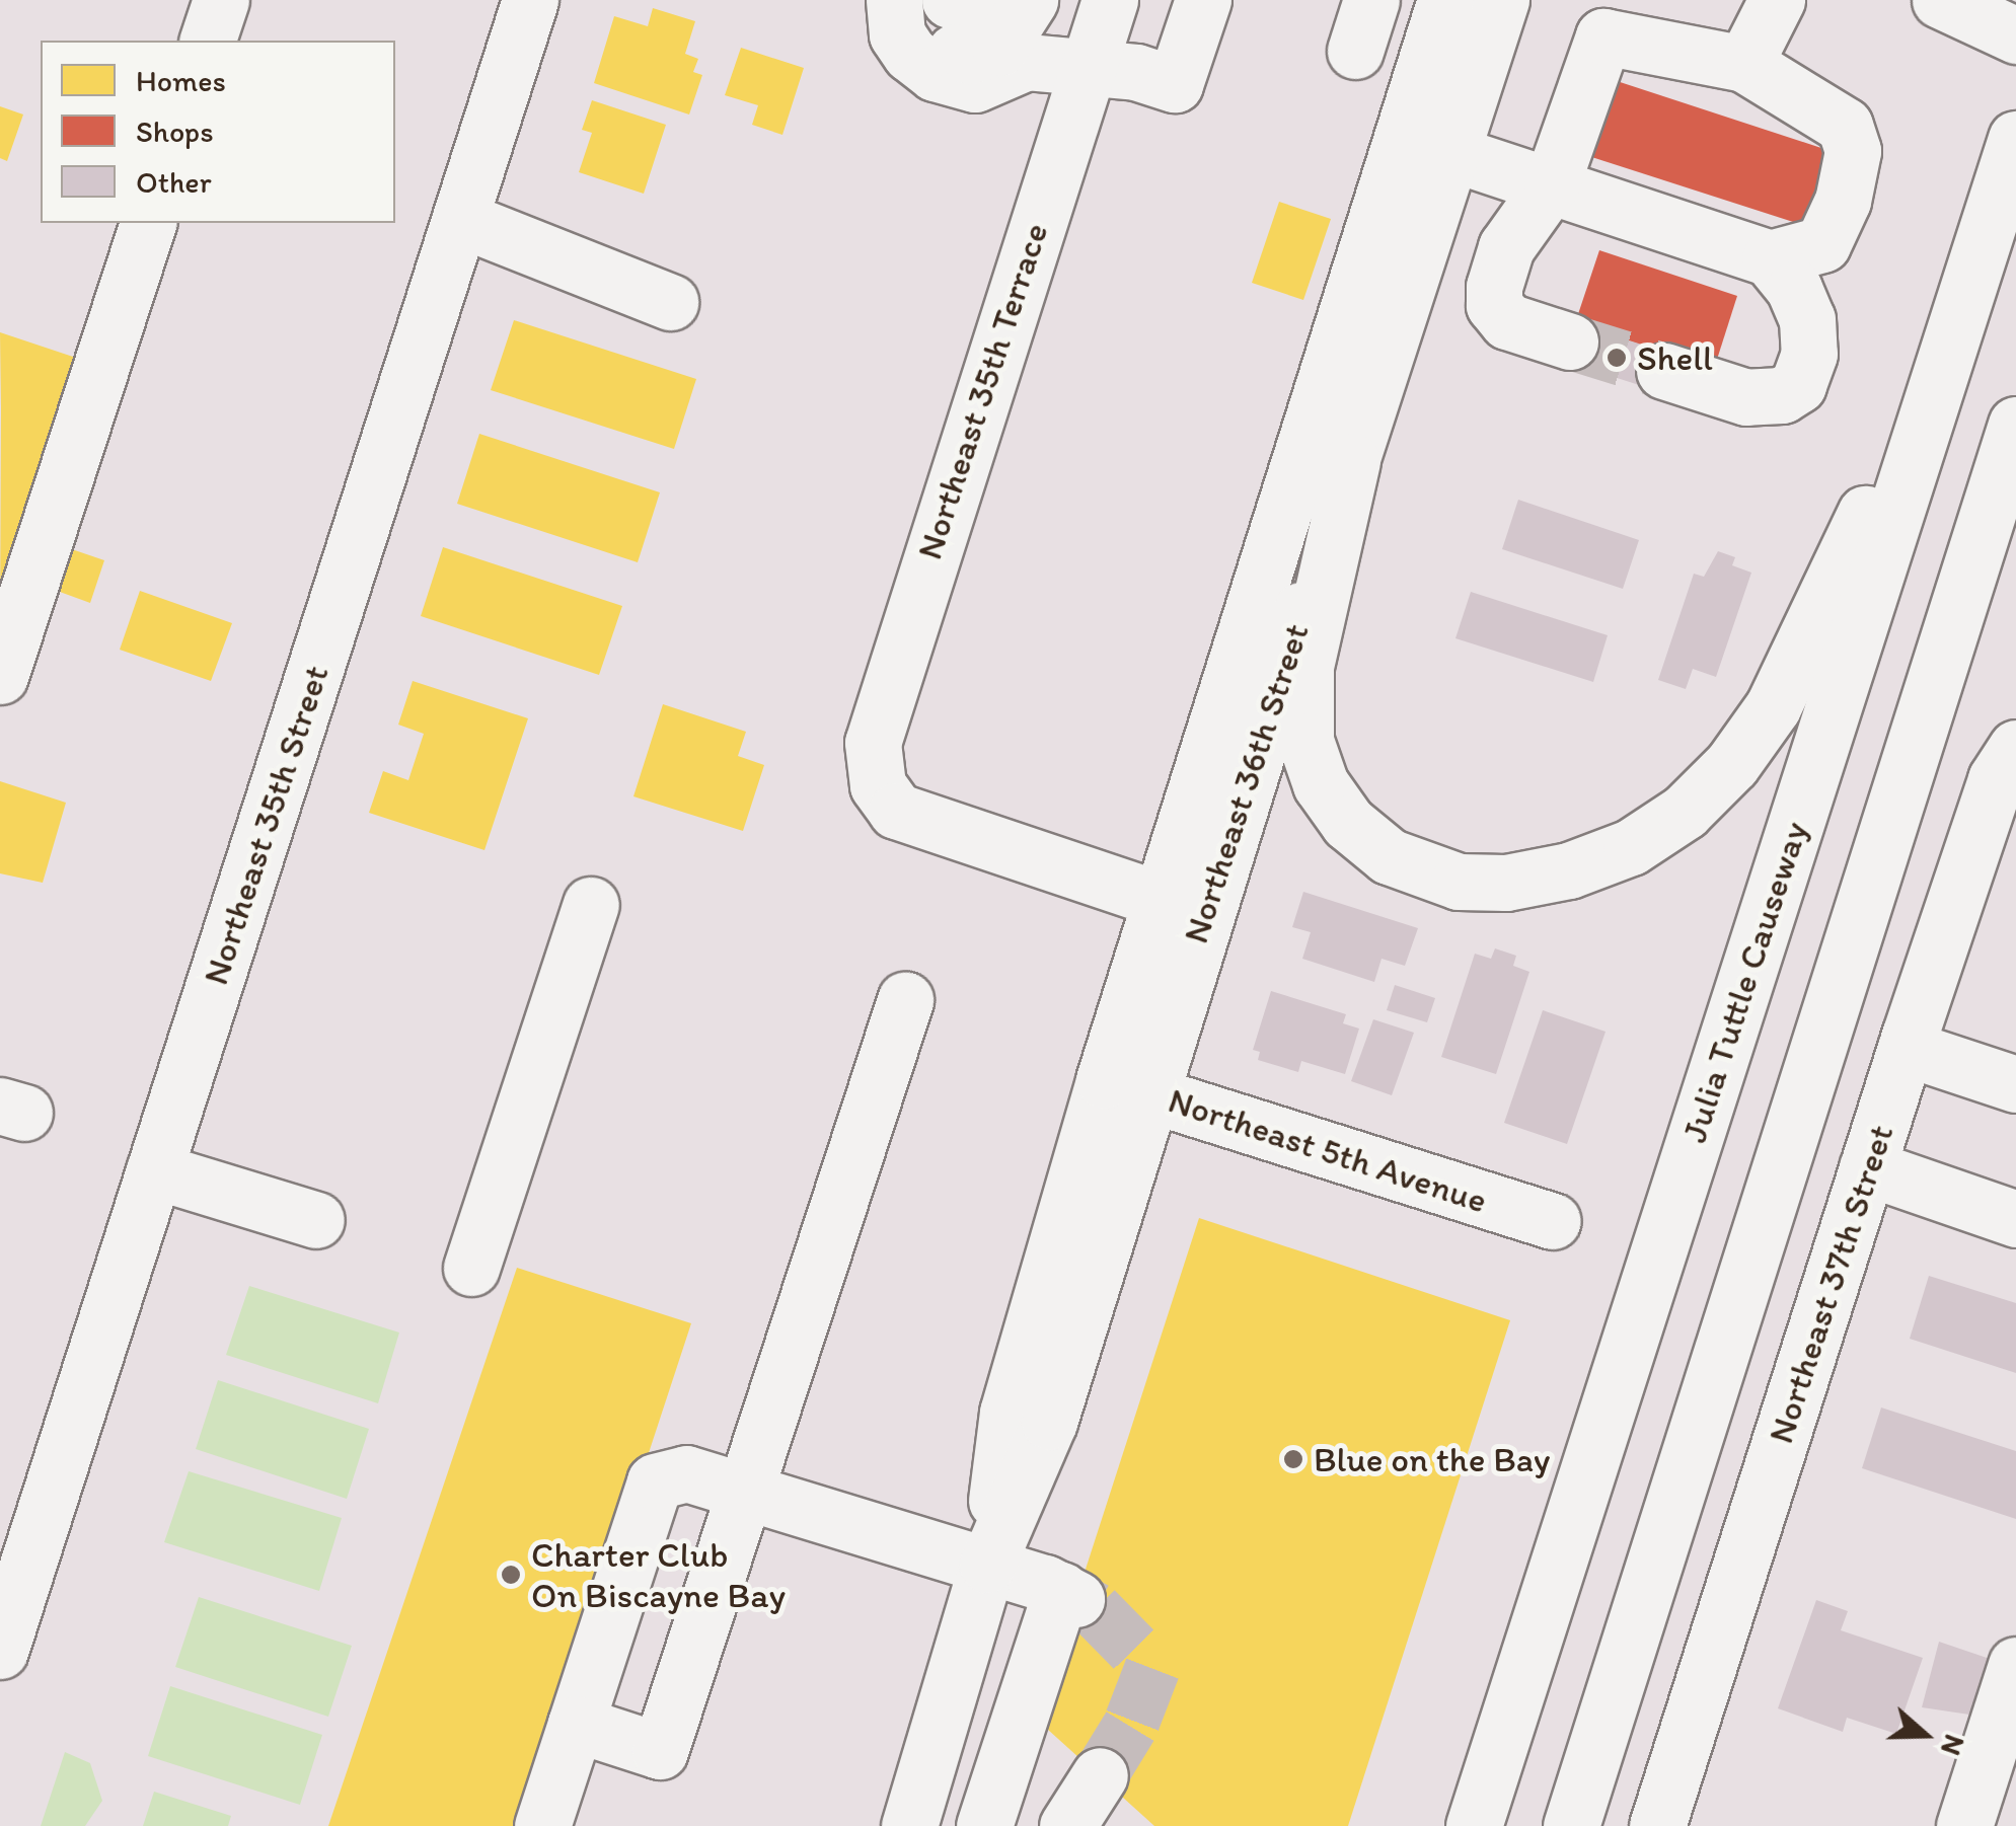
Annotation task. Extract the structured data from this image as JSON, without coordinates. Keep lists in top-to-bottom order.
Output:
{
  "streets": {
    "main road": [
      "Northeast 35th Terrace",
      "Northeast 36th Street",
      "Northeast 35th Street",
      "Julia Tuttle Causeway",
      "Northeast 5th Avenue",
      "Northeast 37th Street"
    ]
  },
  "crossings": [
    ["Northeast 35th Terrace", "Northeast 36th Street"],
    ["Northeast 36th Street", "Northeast 5th Avenue"]
  ],
  "places": ["Shell", "Blue on the Bay", "Charter Club On Biscayne Bay"],
  "legend": ["Homes", "Shops", "Other"],
  "north": "right"
}
